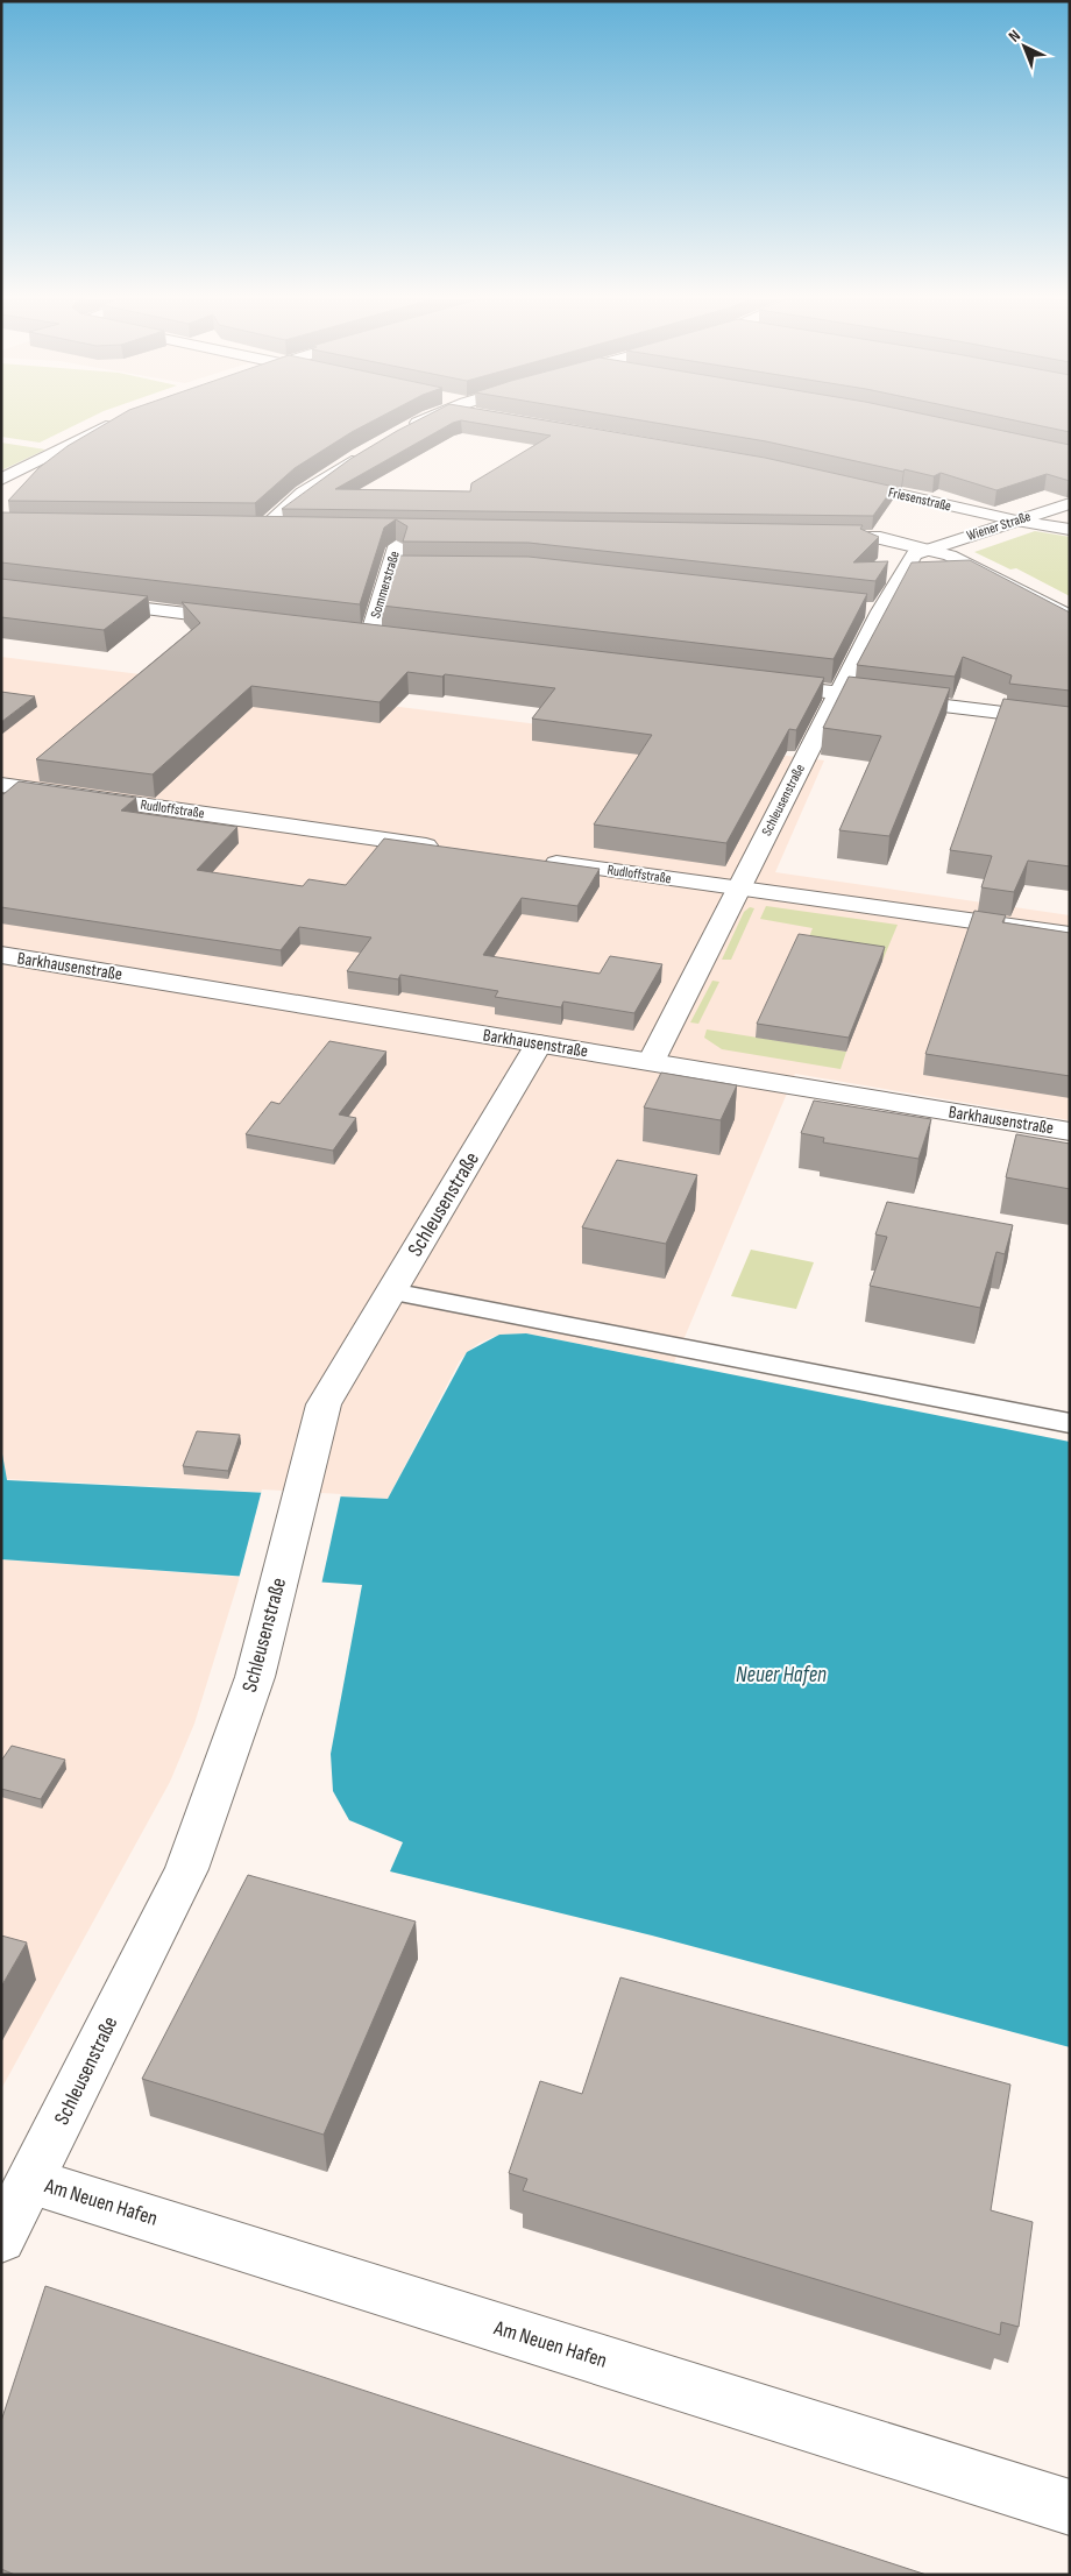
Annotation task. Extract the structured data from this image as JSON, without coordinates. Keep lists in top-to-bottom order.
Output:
{
  "streets": {
    "street": [
      "Friesenstraße",
      "Wiener Straße",
      "Sommerstraße",
      "Schleusenstraße",
      "Rudloffstraße",
      "Barkhausenstraße",
      "Am Neuen Hafen"
    ]
  },
  "crossings": [
    ["Friesenstraße", "Wiener Straße"],
    ["Wiener Straße", "Schleusenstraße"],
    ["Schleusenstraße", "Rudloffstraße"],
    ["Schleusenstraße", "Barkhausenstraße"],
    ["Schleusenstraße", "Am Neuen Hafen"]
  ],
  "water": ["Neuer Hafen"],
  "north": "top left"
}
